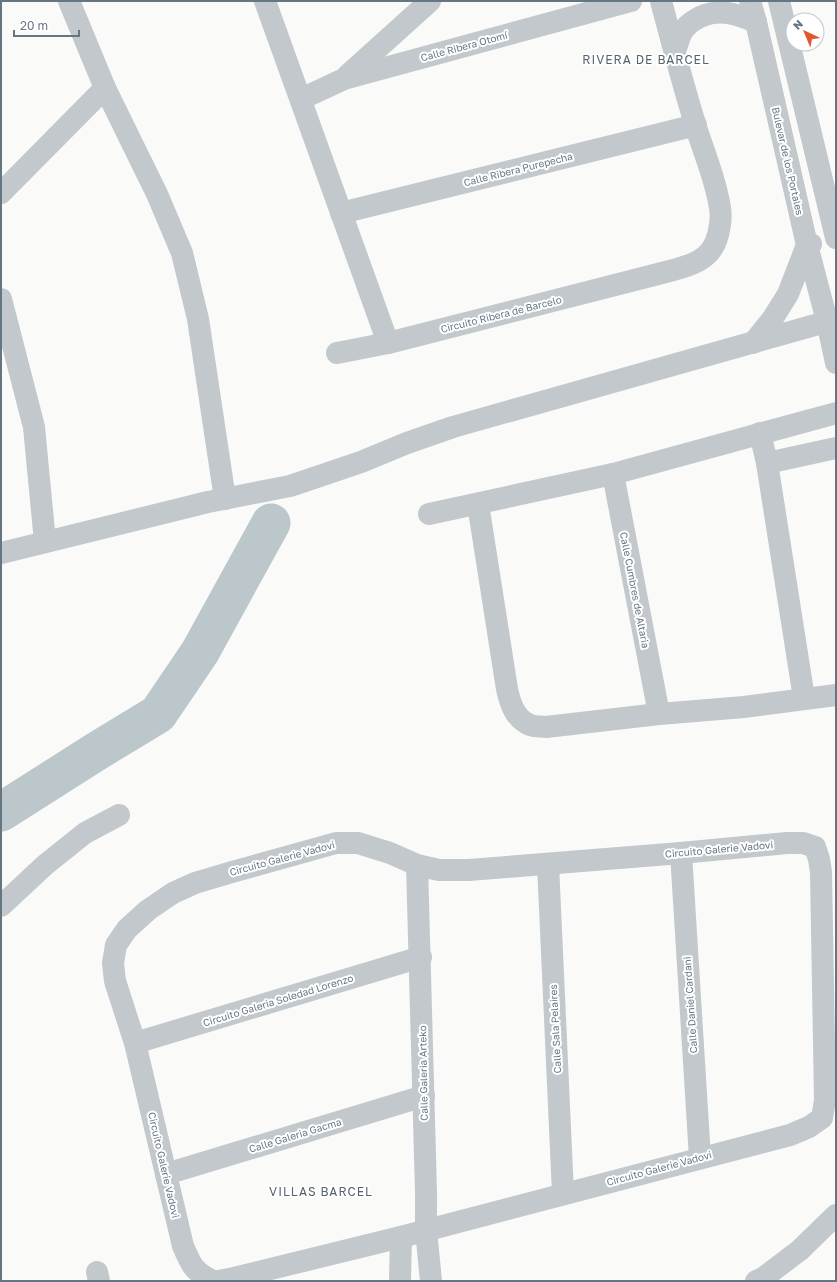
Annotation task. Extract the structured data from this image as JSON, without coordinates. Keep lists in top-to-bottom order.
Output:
{
  "streets": {
    "street": [
      "Calle Ribera Otomí",
      "Bulevar de los Portales",
      "Calle Ribera Purepecha",
      "Circuito Ribera de Barcelo",
      "Calle Cumbres de Altaria",
      "Circuito Galerie Vadovi",
      "Circuito Galeria Soledad Lorenzo",
      "Calle Daniel Cardani",
      "Calle Sala Pelaires",
      "Calle Galeria Arteko",
      "Calle Galeria Gacma"
    ]
  },
  "crossings": [
    ["Calle Ribera Purepecha", "Circuito Ribera de Barcelo"],
    ["Circuito Galerie Vadovi", "Circuito Galeria Soledad Lorenzo"],
    ["Circuito Galerie Vadovi", "Calle Daniel Cardani"],
    ["Circuito Galerie Vadovi", "Calle Sala Pelaires"],
    ["Circuito Galerie Vadovi", "Calle Galeria Arteko"],
    ["Circuito Galerie Vadovi", "Calle Galeria Gacma"],
    ["Circuito Galeria Soledad Lorenzo", "Calle Galeria Arteko"],
    ["Calle Galeria Arteko", "Calle Galeria Gacma"]
  ],
  "districts": ["RIVERA DE BARCEL", "VILLAS BARCEL"],
  "scale_bar": "20 m",
  "north": "top left"
}
